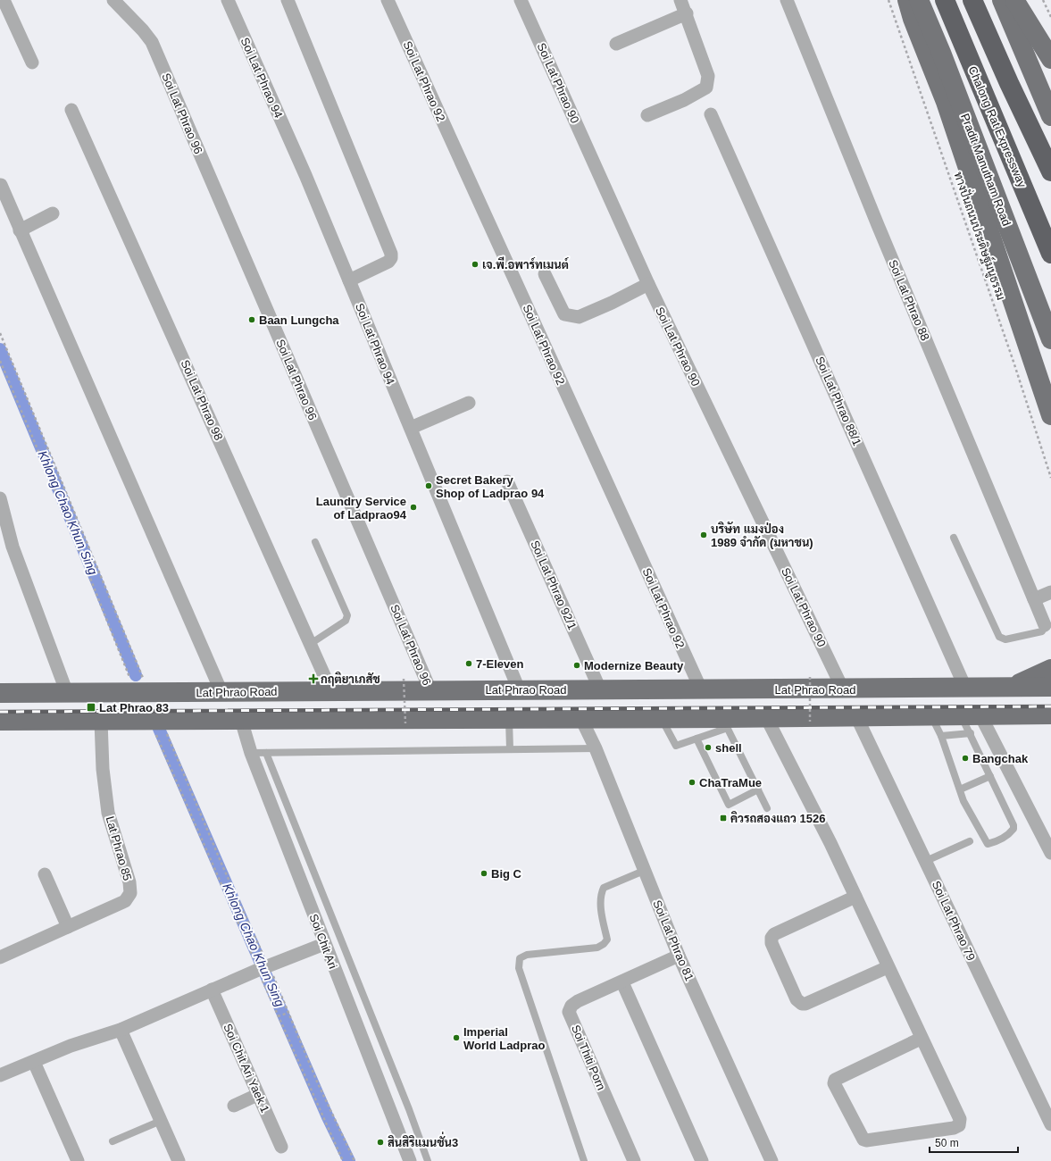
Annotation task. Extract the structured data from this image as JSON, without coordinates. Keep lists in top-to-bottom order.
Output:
{
  "streets": {
    "highway": ["Chalong Rat Expressway"],
    "main road": ["Pradit Manutham Road", "Lat Phrao Road"],
    "street": [
      "Soi Lat Phrao 94",
      "Soi Lat Phrao 92",
      "Soi Lat Phrao 90",
      "Soi Lat Phrao 96",
      "Soi Lat Phrao 88",
      "Soi Lat Phrao 98",
      "Soi Lat Phrao 88/1",
      "Soi Lat Phrao 92/1",
      "Lat Phrao 85",
      "Soi Lat Phrao 79",
      "Soi Lat Phrao 81",
      "Soi Chit Ari",
      "Soi Thiti Porn",
      "Soi Chit Ari Yaek 1"
    ],
    "path": ["ทางปั่นถนนประดิษฐ์มนูธรรม"]
  },
  "crossings": [
    ["Soi Lat Phrao 94", "Lat Phrao Road"],
    ["Soi Lat Phrao 92", "Lat Phrao Road"],
    ["Soi Lat Phrao 90", "Lat Phrao Road"],
    ["Soi Lat Phrao 96", "Lat Phrao Road"],
    ["Soi Lat Phrao 98", "Lat Phrao Road"],
    ["Soi Lat Phrao 88/1", "Lat Phrao Road"],
    ["Soi Lat Phrao 92/1", "Lat Phrao Road"],
    ["Soi Lat Phrao 81", "Soi Thiti Porn"]
  ],
  "water": ["Khlong Chao Khun Sing"],
  "places": {
    "other": [
      "เจ.พี.อพาร์ทเมนต์",
      "Baan Lungcha",
      "Secret Bakery Shop of Ladprao 94",
      "Laundry Service of Ladprao94",
      "บริษัท แมงป่อง 1989 จำกัด (มหาชน)",
      "7-Eleven",
      "Modernize Beauty",
      "shell",
      "Bangchak",
      "ChaTraMue",
      "Big C",
      "Imperial World Ladprao",
      "สินสิริแมนชั่น3"
    ],
    "health": ["กฤติยาเภสัช"],
    "transit": ["Lat Phrao 83", "คิวรถสองแถว 1526"]
  },
  "scale_bar": "50 m"
}
